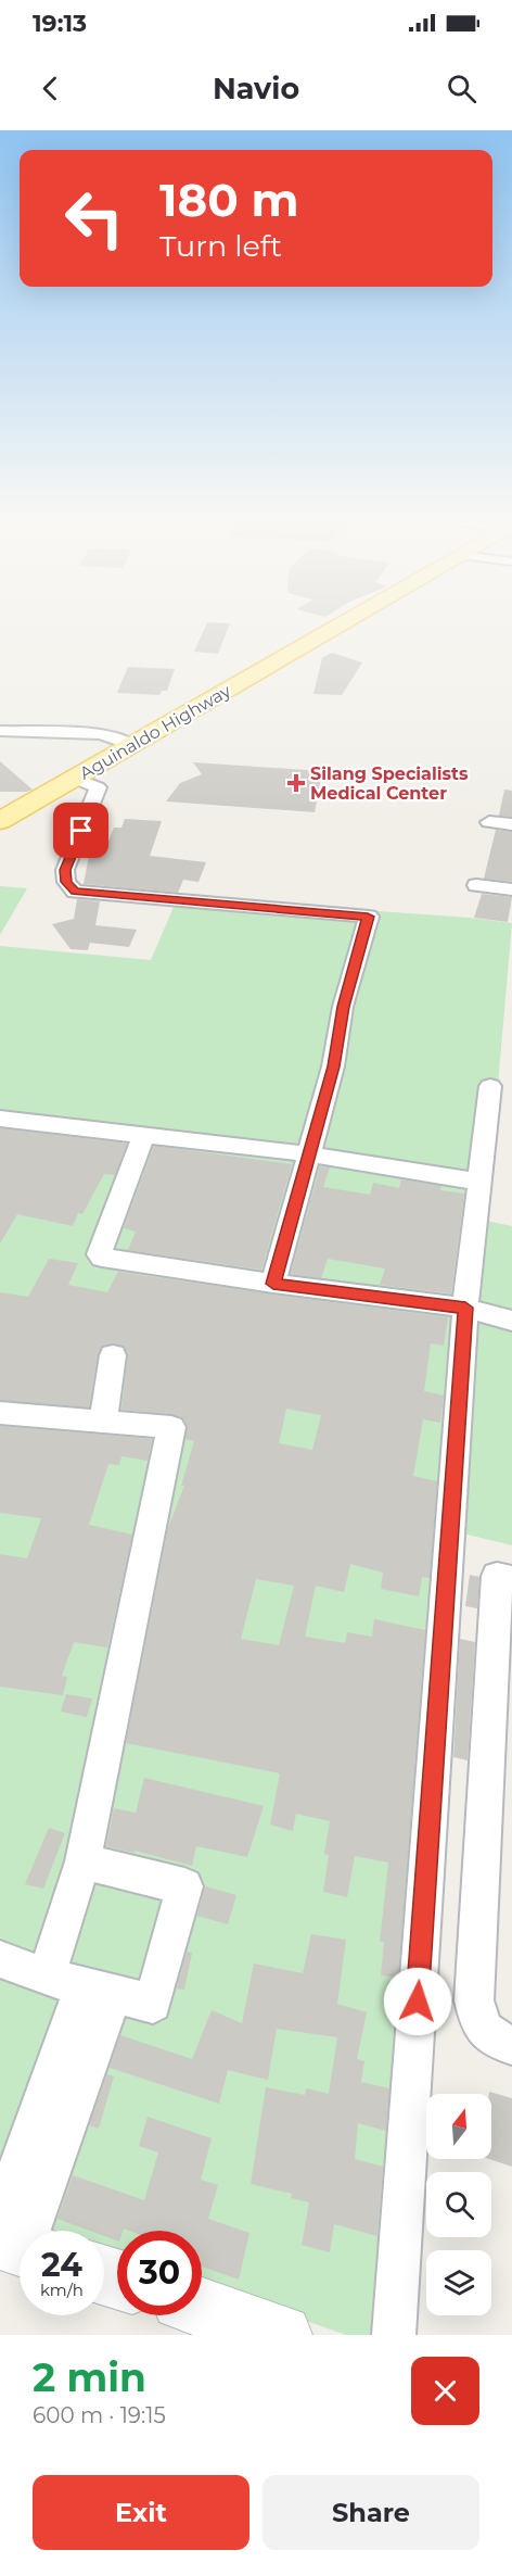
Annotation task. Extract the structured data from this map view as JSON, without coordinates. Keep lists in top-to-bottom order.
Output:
{
  "streets": {
    "main road": ["Aguinaldo Highway"]
  },
  "places": {
    "health": ["Silang Specialists Medical Center"]
  },
  "north": "top",
  "page": {
    "status": "19:13",
    "header": "Navio",
    "turn": ["180 m", "Turn left"],
    "speed": "24 km/h",
    "limit": "30",
    "heading": ["2 min", "600 m · 19:15"],
    "buttons": ["Exit", "Share"]
  }
}
